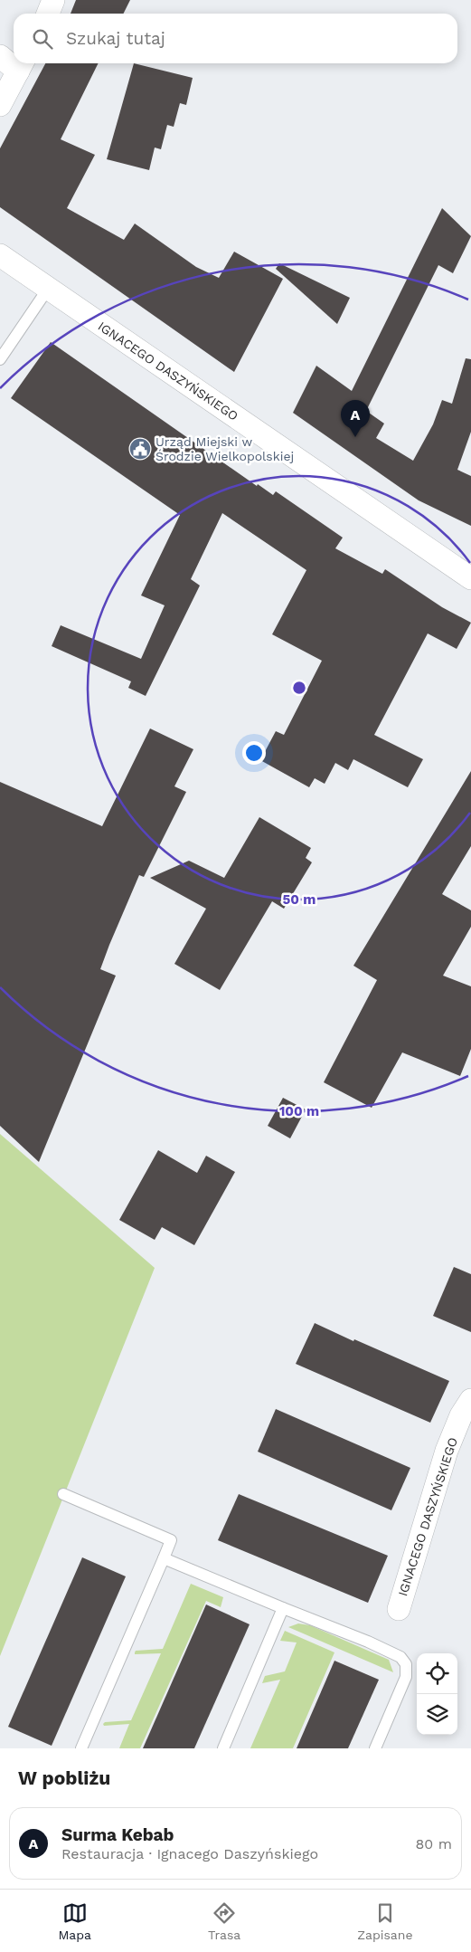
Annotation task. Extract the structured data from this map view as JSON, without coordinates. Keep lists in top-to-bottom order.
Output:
{
  "streets": {
    "street": ["IGNACEGO DASZYŃSKIEGO"]
  },
  "places": {
    "public building": ["Urząd Miejski w Środzie Wielkopolskiej"]
  },
  "page": {
    "search": "Szukaj tutaj",
    "pins": "A",
    "heading": "W pobliżu",
    "list": [
      {
        "mark": "A",
        "name": "Surma Kebab",
        "note": "Restauracja · Ignacego Daszyńskiego",
        "value": "80 m"
      }
    ],
    "nav": ["Mapa", "Trasa", "Zapisane"]
  },
  "rings": ["50 m", "100 m"]
}
